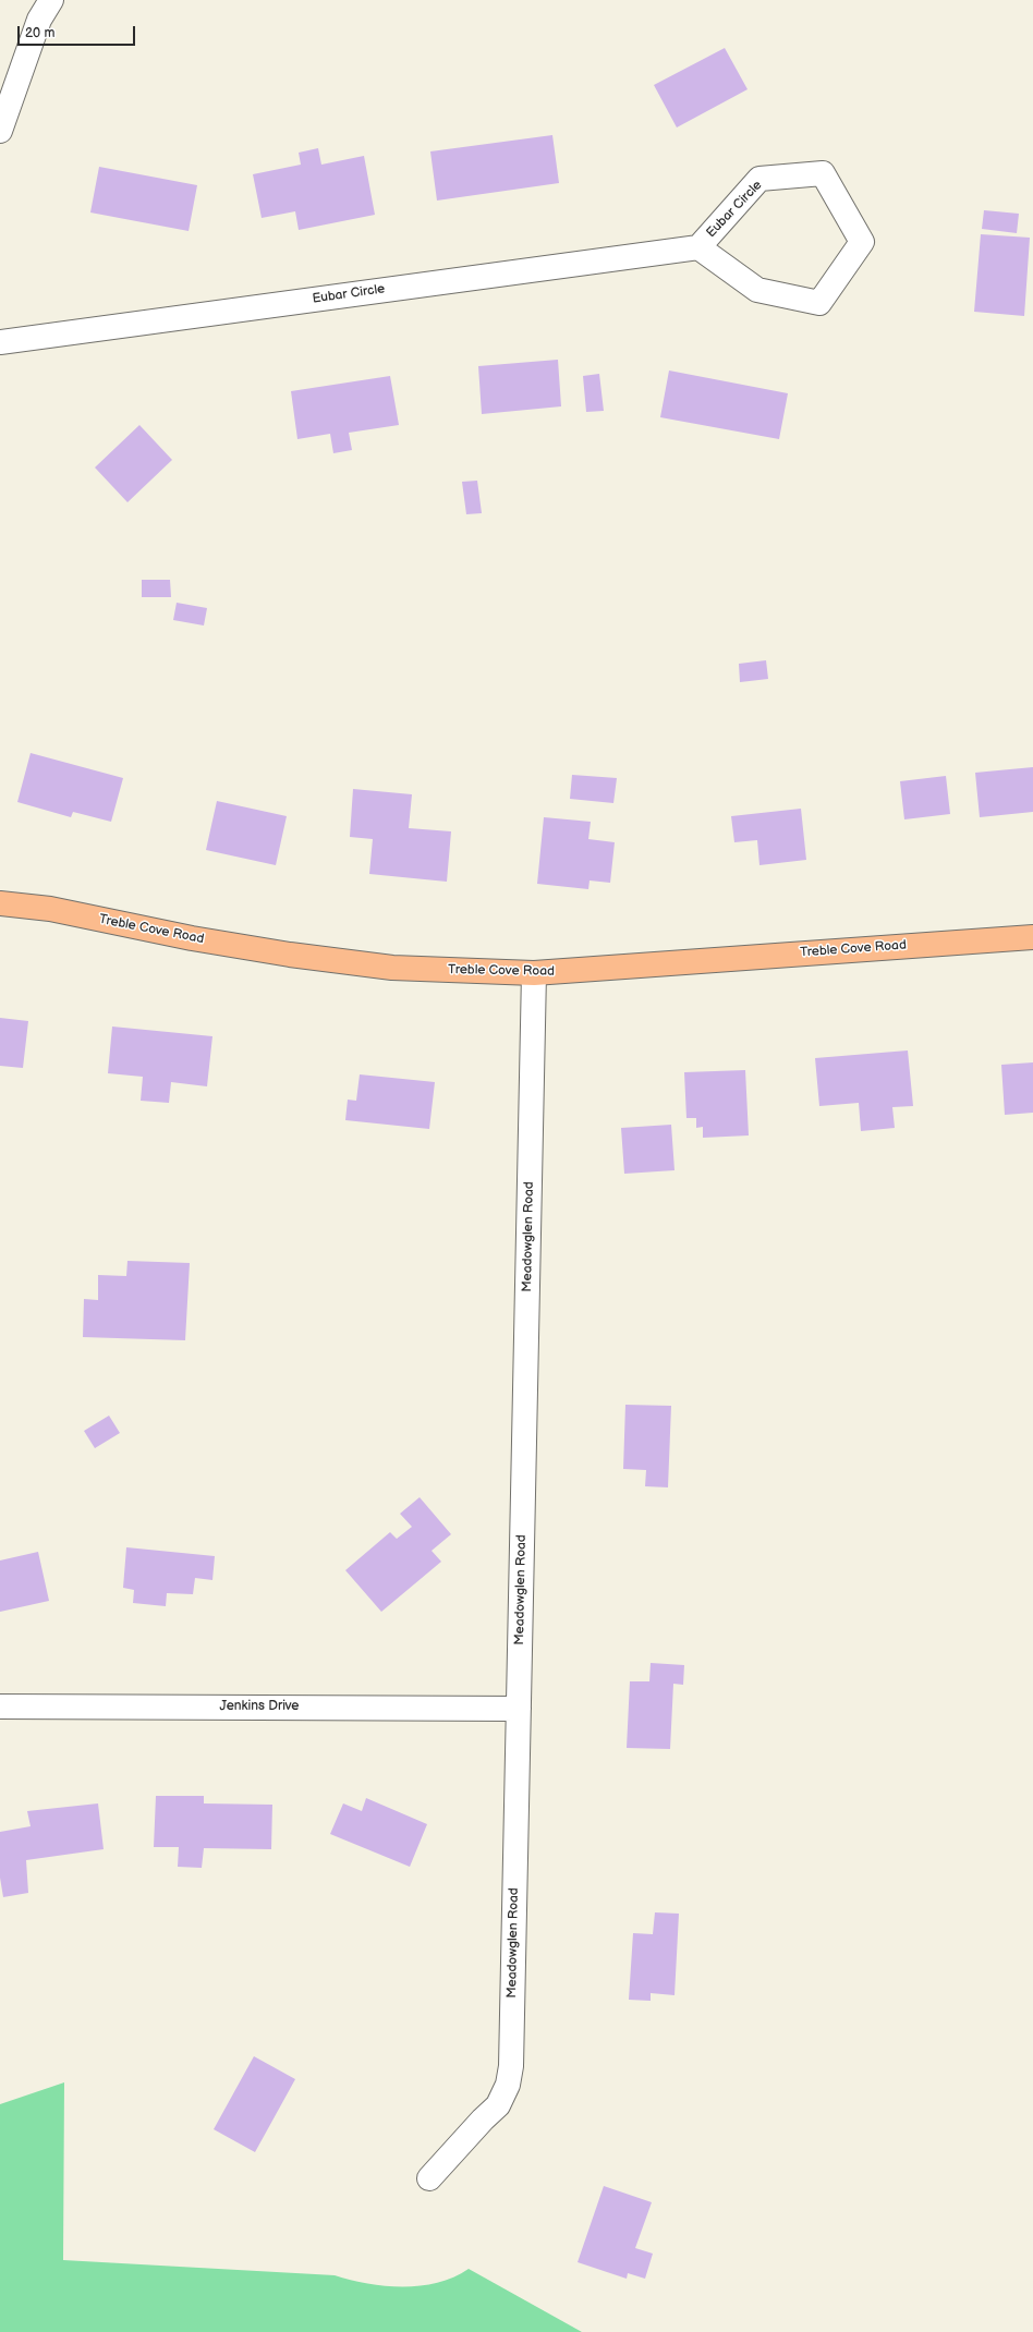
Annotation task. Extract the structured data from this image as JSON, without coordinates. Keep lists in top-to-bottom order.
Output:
{
  "streets": {
    "main road": ["Treble Cove Road"],
    "street": ["Eubar Circle", "Meadowglen Road", "Jenkins Drive"]
  },
  "crossings": [
    ["Treble Cove Road", "Meadowglen Road"],
    ["Meadowglen Road", "Jenkins Drive"]
  ],
  "scale_bar": "20 m"
}
